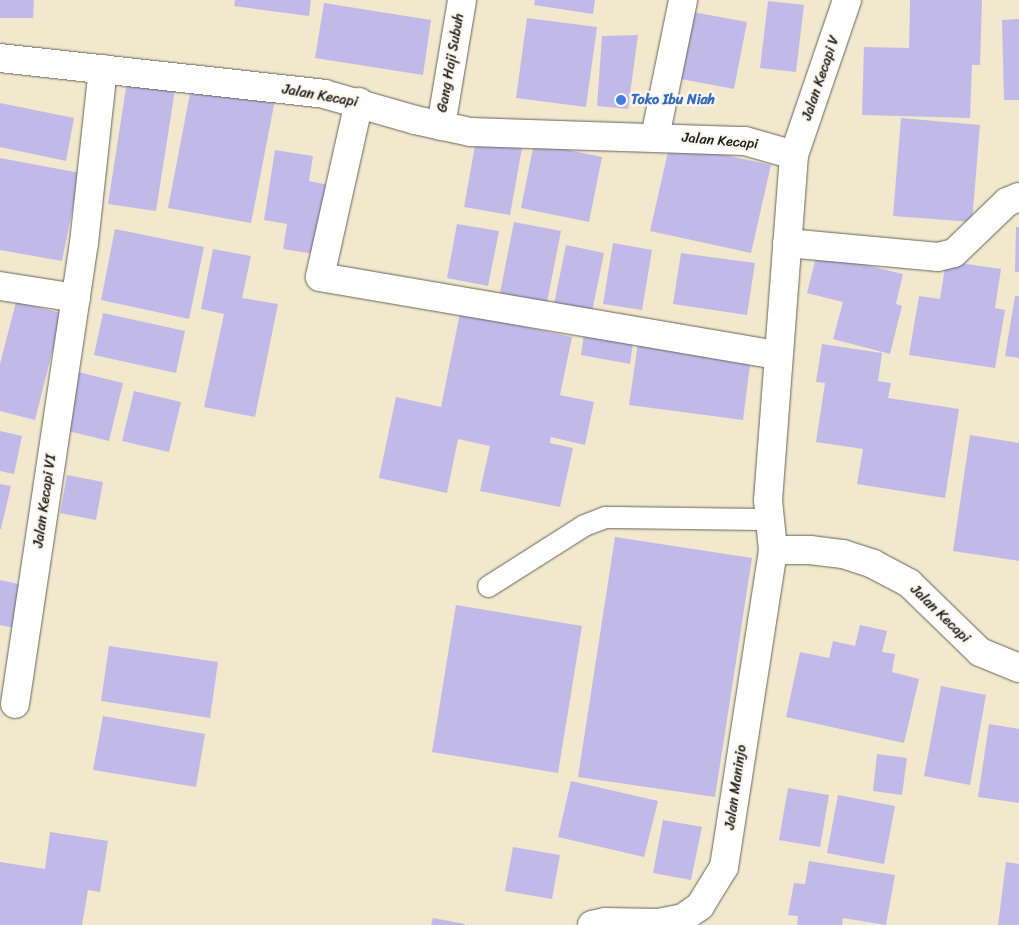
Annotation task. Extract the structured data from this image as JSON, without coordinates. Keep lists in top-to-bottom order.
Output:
{
  "streets": {
    "street": [
      "Gang Haji Subuh",
      "Jalan Kecapi V",
      "Jalan Kecapi",
      "Jalan Kecapi VI",
      "Jalan Maninjo"
    ]
  },
  "crossings": [
    ["Gang Haji Subuh", "Jalan Kecapi"],
    ["Jalan Kecapi V", "Jalan Kecapi"],
    ["Jalan Kecapi", "Jalan Kecapi VI"],
    ["Jalan Kecapi", "Jalan Maninjo"]
  ],
  "places": ["Toko Ibu Niah"]
}
